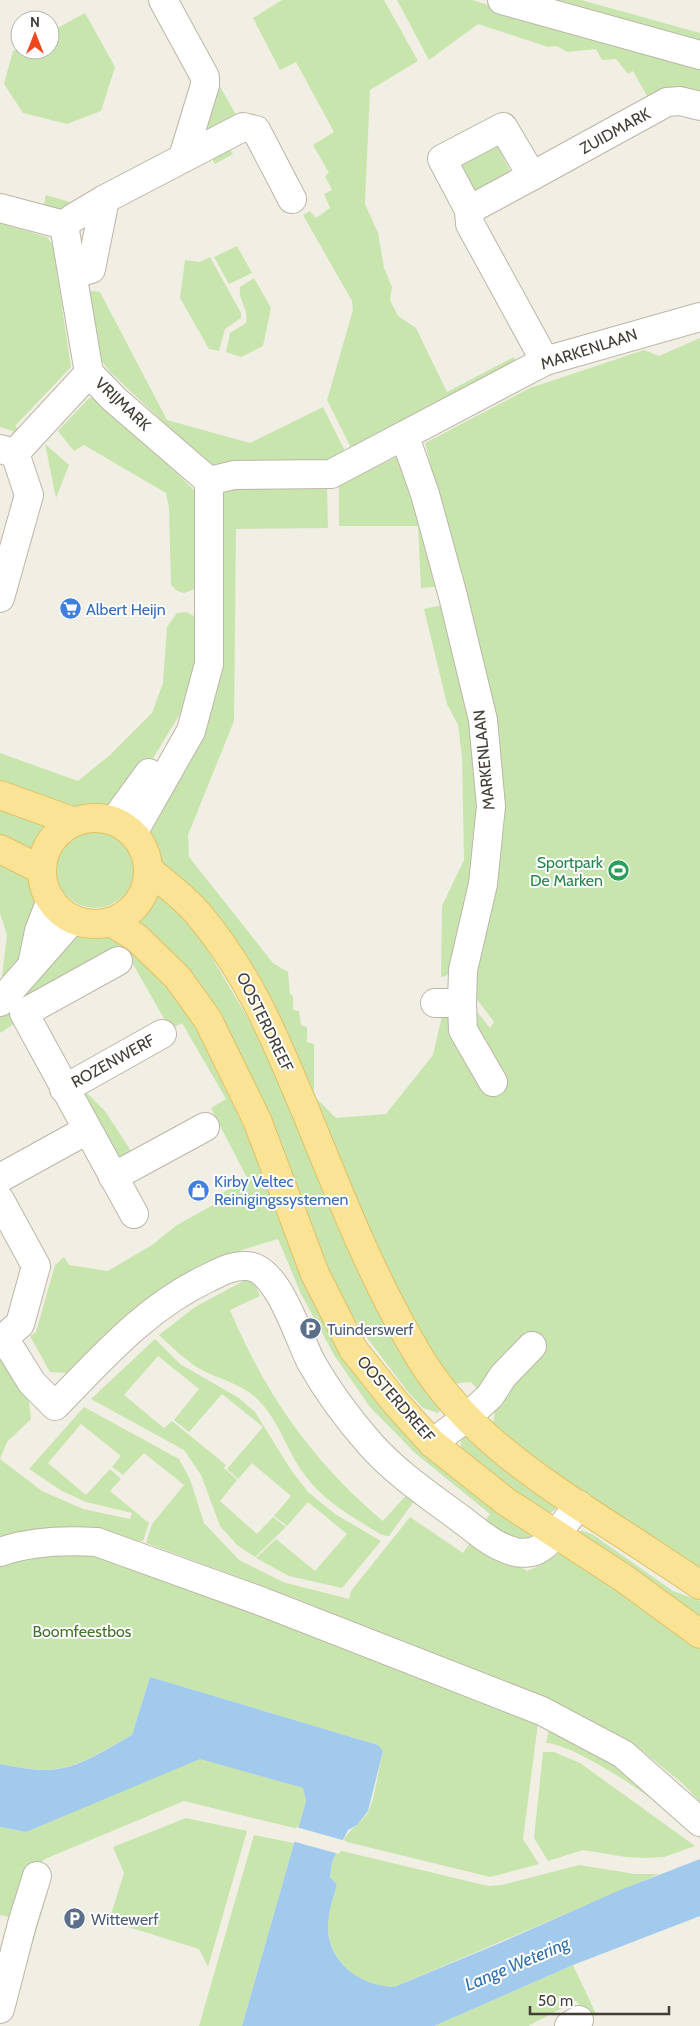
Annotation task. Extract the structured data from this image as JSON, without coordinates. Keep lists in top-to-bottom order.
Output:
{
  "streets": {
    "main road": ["OOSTERDREEF"],
    "street": [
      "ZUIDMARK",
      "MARKENLAAN",
      "VRIJMARK",
      "ROZENWERF"
    ]
  },
  "crossings": [
    ["MARKENLAAN", "VRIJMARK"]
  ],
  "water": ["Lange Wetering"],
  "parks": ["Boomfeestbos"],
  "places": {
    "supermarket": ["Albert Heijn"],
    "sports": ["Sportpark De Marken"],
    "shop": ["Kirby Veltec Reinigingssystemen"],
    "parking": ["Tuinderswerf", "Wittewerf"]
  },
  "scale_bar": "50 m",
  "north": "top"
}
